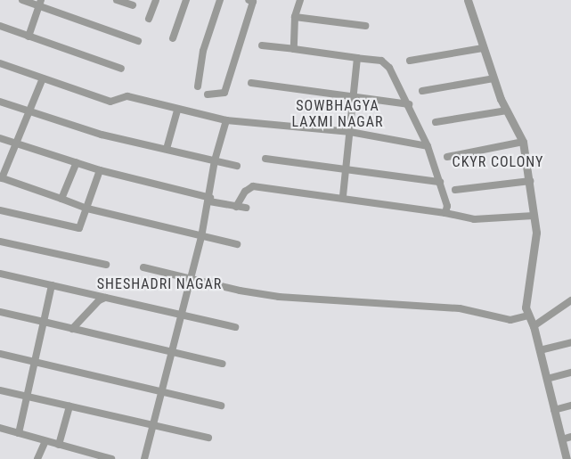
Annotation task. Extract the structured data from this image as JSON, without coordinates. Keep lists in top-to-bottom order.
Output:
{
  "districts": ["SOWBHAGYA LAXMI NAGAR", "CKYR COLONY", "SHESHADRI NAGAR"]
}
